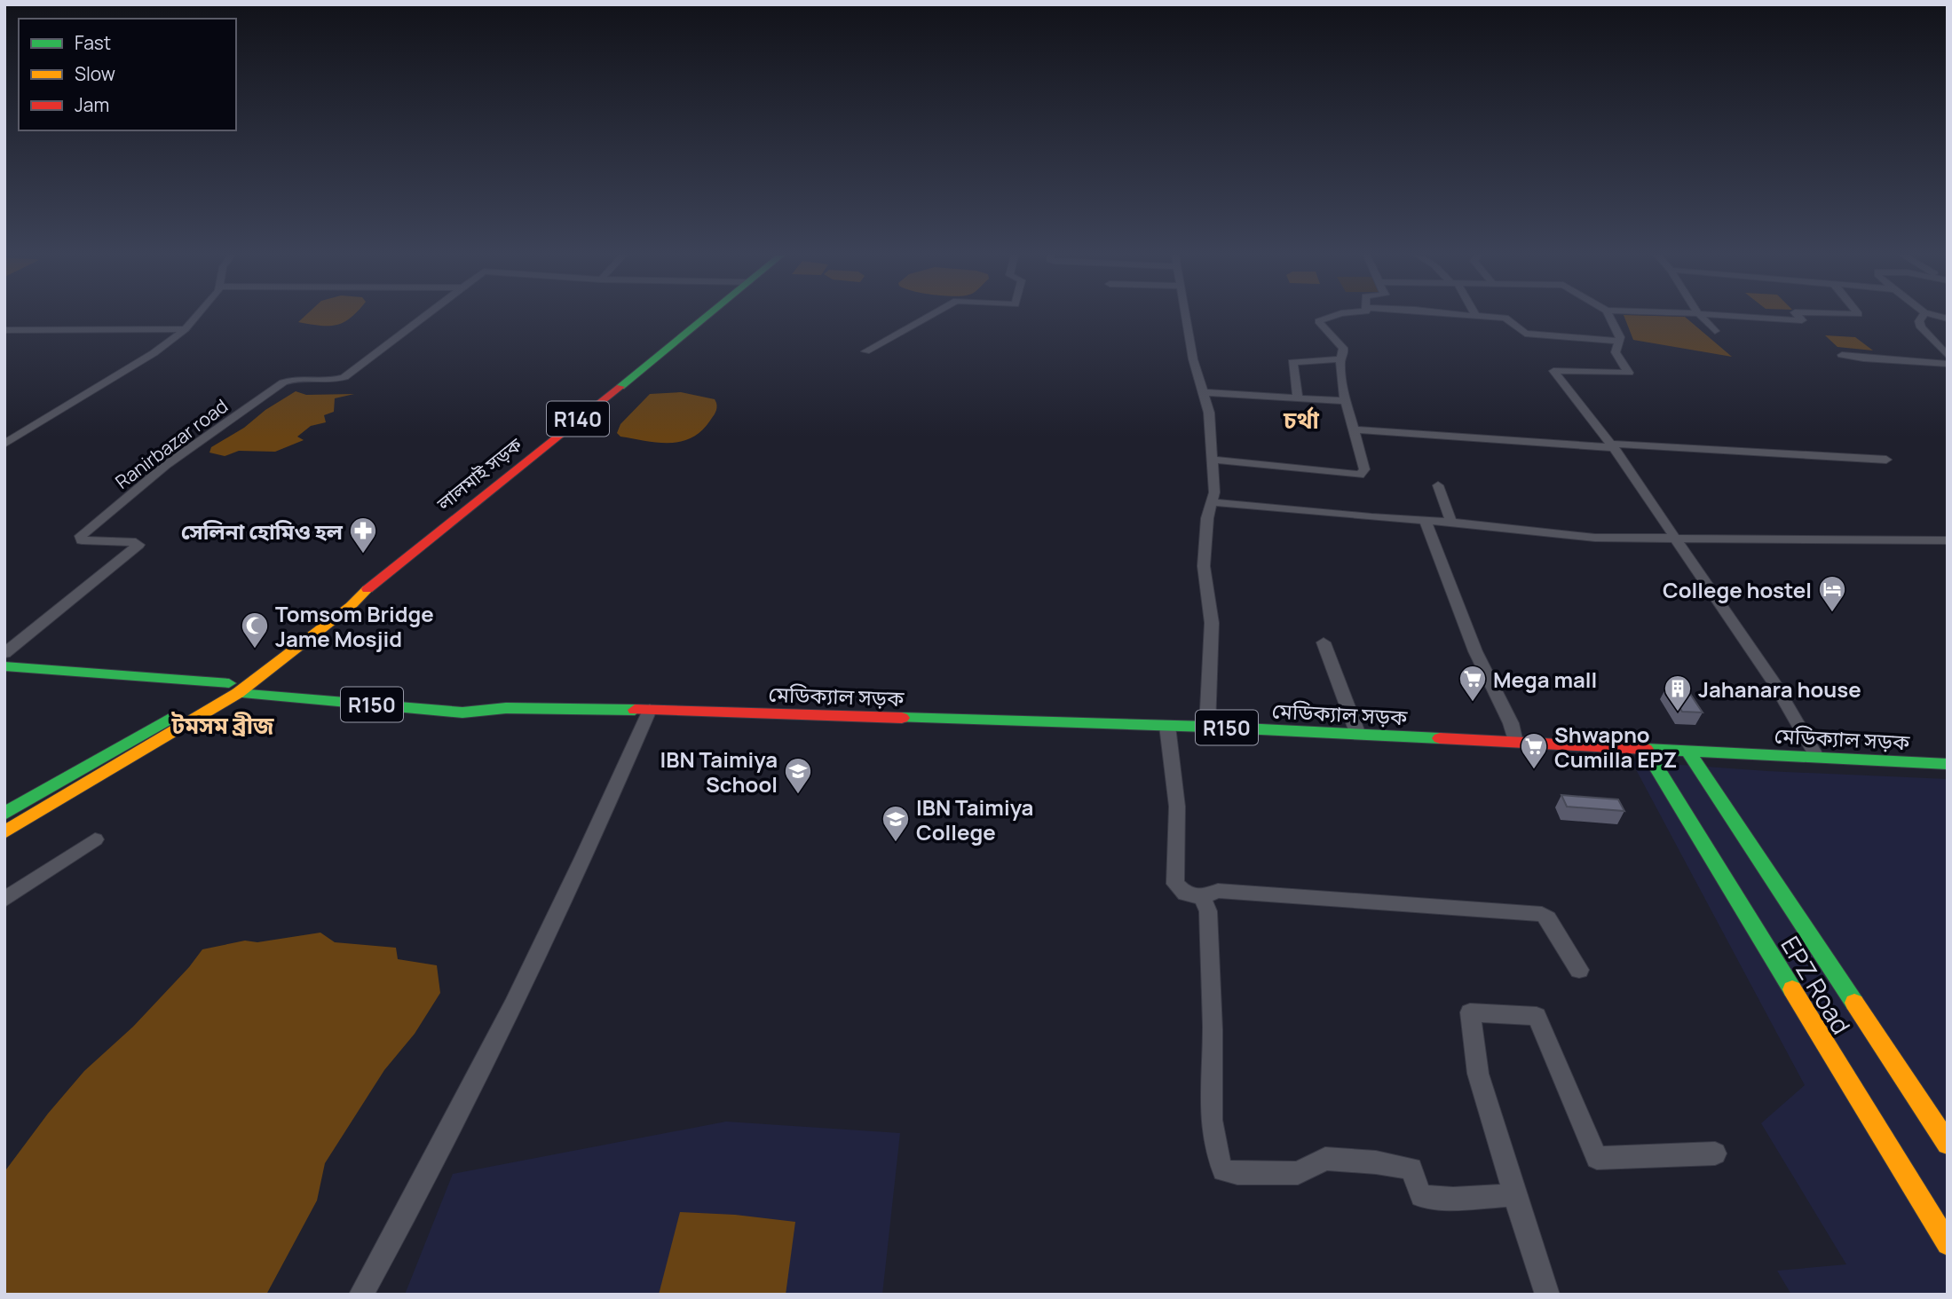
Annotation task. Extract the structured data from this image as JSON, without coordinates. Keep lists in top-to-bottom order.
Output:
{
  "streets": {
    "main road": [
      "R140",
      "লালমাই সড়ক",
      "মেডিক্যাল সড়ক",
      "R150",
      "EPZ Road"
    ],
    "street": ["Ranirbazar road"]
  },
  "crossings": [
    ["লালমাই সড়ক", "মেডিক্যাল সড়ক"],
    ["লালমাই সড়ক", "R150"],
    ["মেডিক্যাল সড়ক", "R150"],
    ["মেডিক্যাল সড়ক", "EPZ Road"]
  ],
  "districts": ["চর্থা", "টমসম ব্রীজ"],
  "places": {
    "pharmacy": ["সেলিনা হোমিও হল"],
    "hotel": ["College hostel"],
    "mosque": ["Tomsom Bridge Jame Mosjid"],
    "supermarket": ["Mega mall", "Shwapno Cumilla EPZ"],
    "building": ["Jahanara house"],
    "school or university": ["IBN Taimiya School", "IBN Taimiya College"]
  },
  "legend": ["Fast", "Slow", "Jam"]
}
